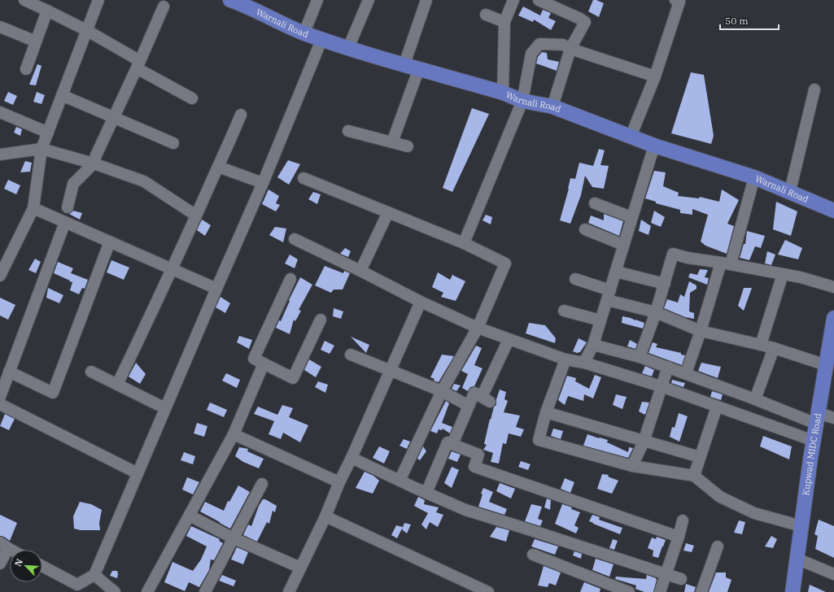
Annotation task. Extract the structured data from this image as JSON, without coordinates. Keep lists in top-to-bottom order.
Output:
{
  "streets": {
    "main road": ["Warnali Road", "Kupwad MIDC Road"]
  },
  "scale_bar": "50 m",
  "north": "top left"
}
